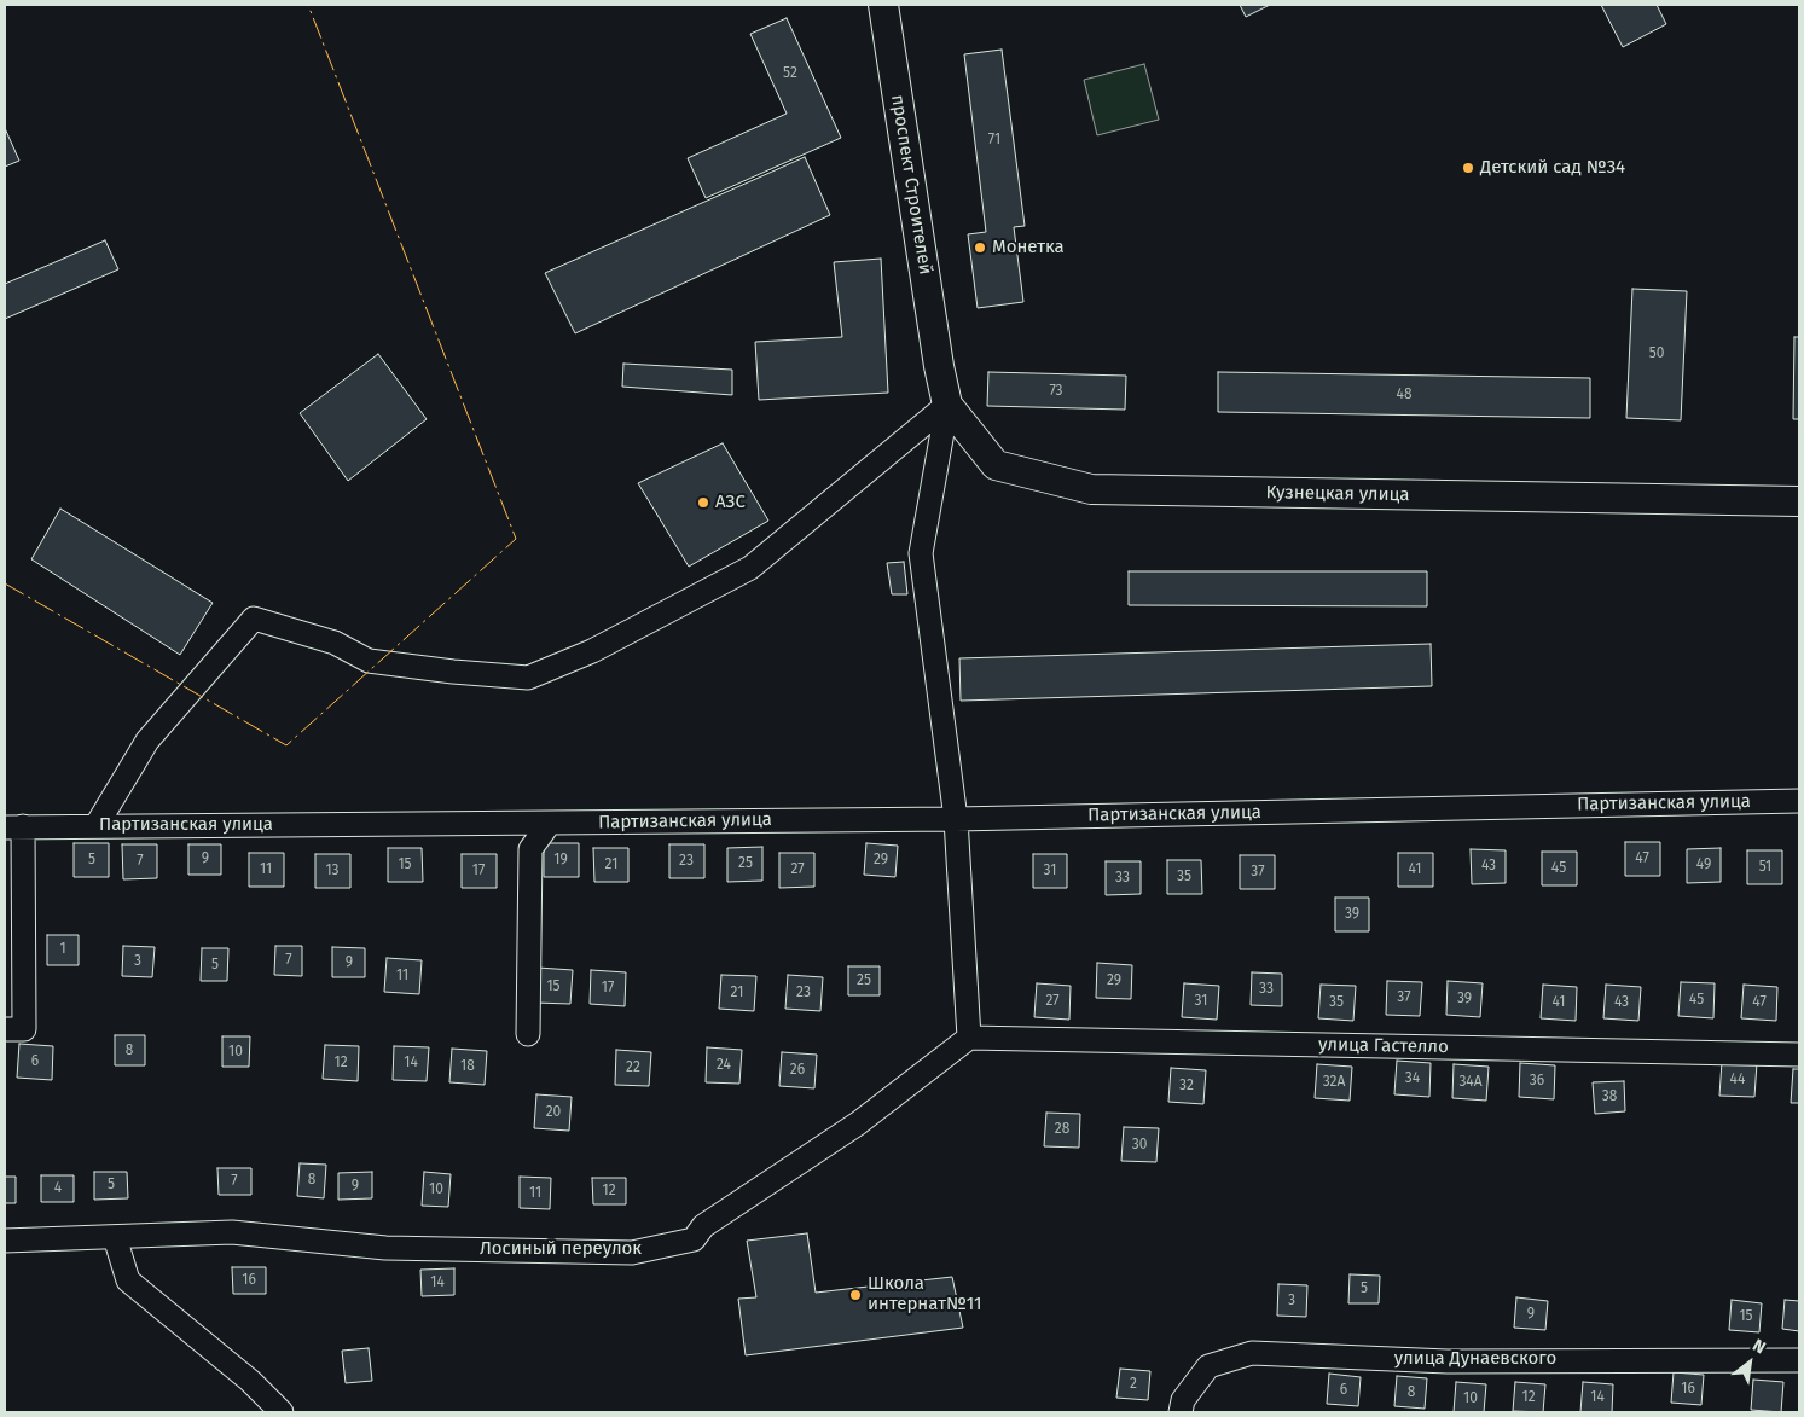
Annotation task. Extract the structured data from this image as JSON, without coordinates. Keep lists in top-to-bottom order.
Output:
{
  "streets": {
    "main road": ["проспект Строителей", "Кузнецкая улица"],
    "street": [
      "Партизанская улица",
      "улица Гастелло",
      "Лосиный переулок",
      "улица Дунаевского"
    ]
  },
  "crossings": [
    ["проспект Строителей", "Кузнецкая улица"],
    ["улица Гастелло", "Лосиный переулок"]
  ],
  "places": [
    "Детский сад №34",
    "Монетка",
    "АЗС",
    "Школа интернат№11"
  ],
  "house_numbers": [
    "52",
    "71",
    "50",
    "73",
    "48",
    "9",
    "47",
    "5",
    "19",
    "29",
    "7",
    "23",
    "25",
    "15",
    "21",
    "49",
    "43",
    "51",
    "45",
    "11",
    "27",
    "41",
    "13",
    "17",
    "31",
    "37",
    "35",
    "33",
    "39",
    "1",
    "7",
    "3",
    "9",
    "5",
    "11",
    "25",
    "29",
    "15",
    "17",
    "33",
    "21",
    "23",
    "37",
    "39",
    "45",
    "27",
    "31",
    "35",
    "41",
    "43",
    "47",
    "8",
    "10",
    "6",
    "12",
    "14",
    "24",
    "18",
    "22",
    "26",
    "34",
    "44",
    "36",
    "32А",
    "34А",
    "32",
    "38",
    "20",
    "28",
    "30",
    "8",
    "7",
    "5",
    "9",
    "4",
    "10",
    "12",
    "11",
    "16",
    "14",
    "5",
    "3",
    "9",
    "15",
    "2",
    "16",
    "6",
    "8",
    "12",
    "14",
    "10"
  ],
  "north": "top right"
}
